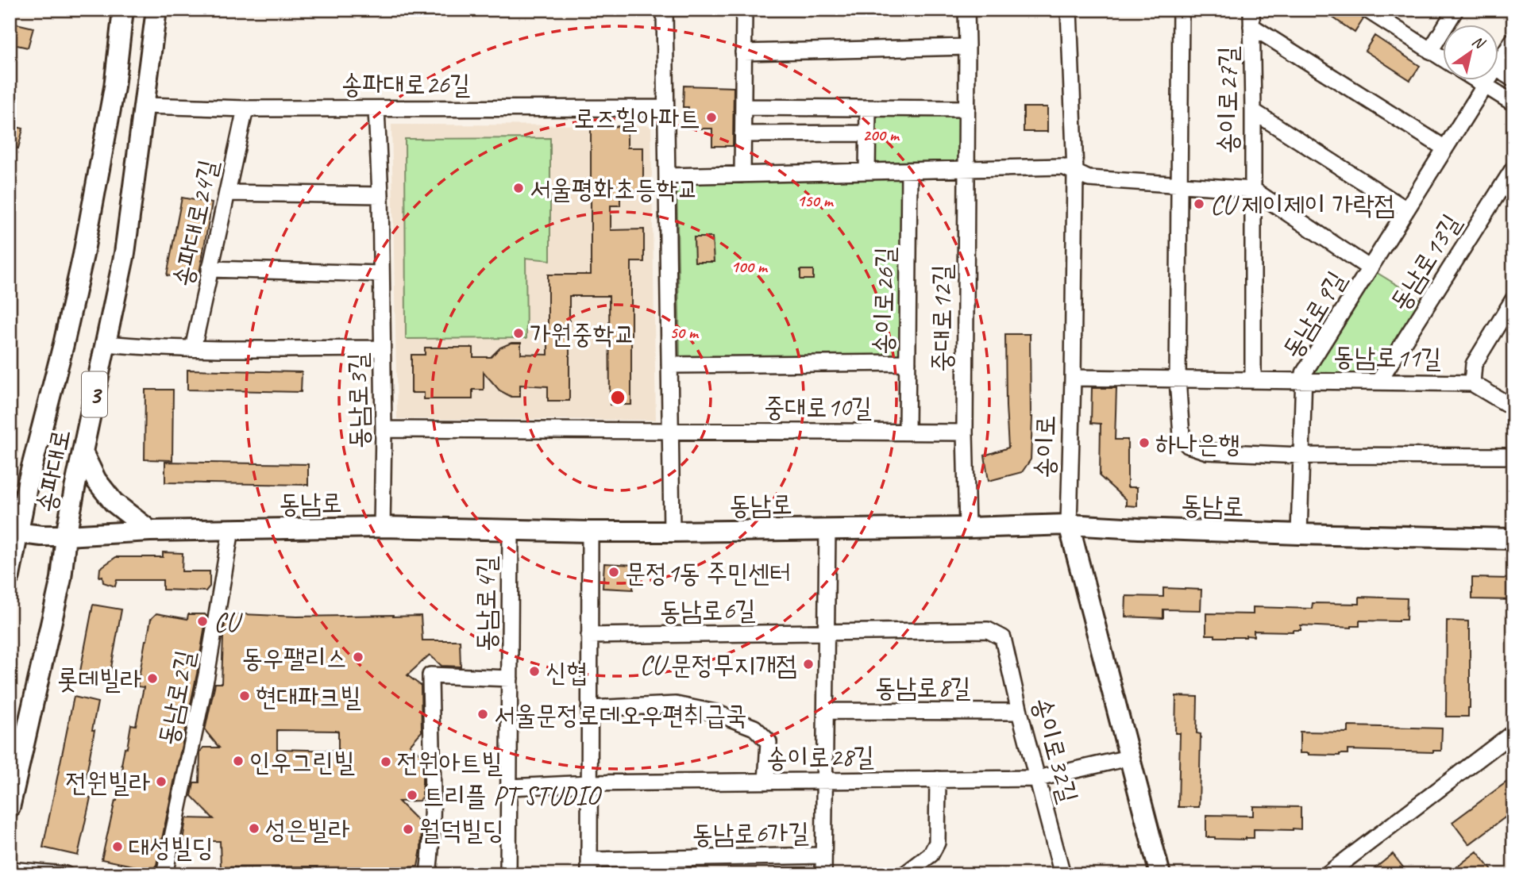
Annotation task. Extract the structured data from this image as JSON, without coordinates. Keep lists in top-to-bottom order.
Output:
{
  "streets": {
    "main road": [
      "3",
      "송이로",
      "송파대로",
      "동남로"
    ],
    "street": [
      "송파대로26길",
      "송이로27길",
      "송파대로24길",
      "동남로13길",
      "송이로26길",
      "동남로9길",
      "중대로12길",
      "동남로11길",
      "동남로3길",
      "중대로10길",
      "동남로4길",
      "동남로6길",
      "동남로8길",
      "동남로2길",
      "송이로32길",
      "송이로28길",
      "동남로6가길"
    ]
  },
  "crossings": [
    ["송파대로26길", "송파대로24길"],
    ["송파대로26길", "동남로3길"],
    ["송파대로26길", "송파대로"],
    ["송이로27길", "동남로9길"],
    ["송이로27길", "송이로"],
    ["동남로13길", "동남로11길"],
    ["송이로26길", "중대로10길"],
    ["동남로9길", "동남로11길"],
    ["동남로9길", "동남로"],
    ["중대로12길", "중대로10길"],
    ["중대로12길", "동남로"],
    ["동남로11길", "송이로"],
    ["동남로3길", "중대로10길"],
    ["동남로3길", "동남로"],
    ["송이로", "동남로"],
    ["송이로", "송이로28길"],
    ["송파대로", "동남로"],
    ["동남로", "동남로4길"],
    ["동남로", "동남로2길"],
    ["동남로4길", "송이로28길"],
    ["동남로6길", "동남로8길"],
    ["동남로8길", "송이로32길"],
    ["송이로32길", "송이로28길"]
  ],
  "places": [
    "로즈힐아파트",
    "서울평화초등학교",
    "CU 제이제이 가락점",
    "가원중학교",
    "하나은행",
    "문정1동 주민센터",
    "CU",
    "동우팰리스",
    "CU 문정무지개점",
    "신협",
    "롯데빌라",
    "현대파크빌",
    "서울문정로데오우편취급국",
    "인우그린빌",
    "전원아트빌",
    "전원빌라",
    "트리플 PT STUDIO",
    "성은빌라",
    "월덕빌딩",
    "대성빌딩"
  ],
  "north": "top right",
  "rings": [
    "200 m",
    "150 m",
    "100 m",
    "50 m"
  ]
}
